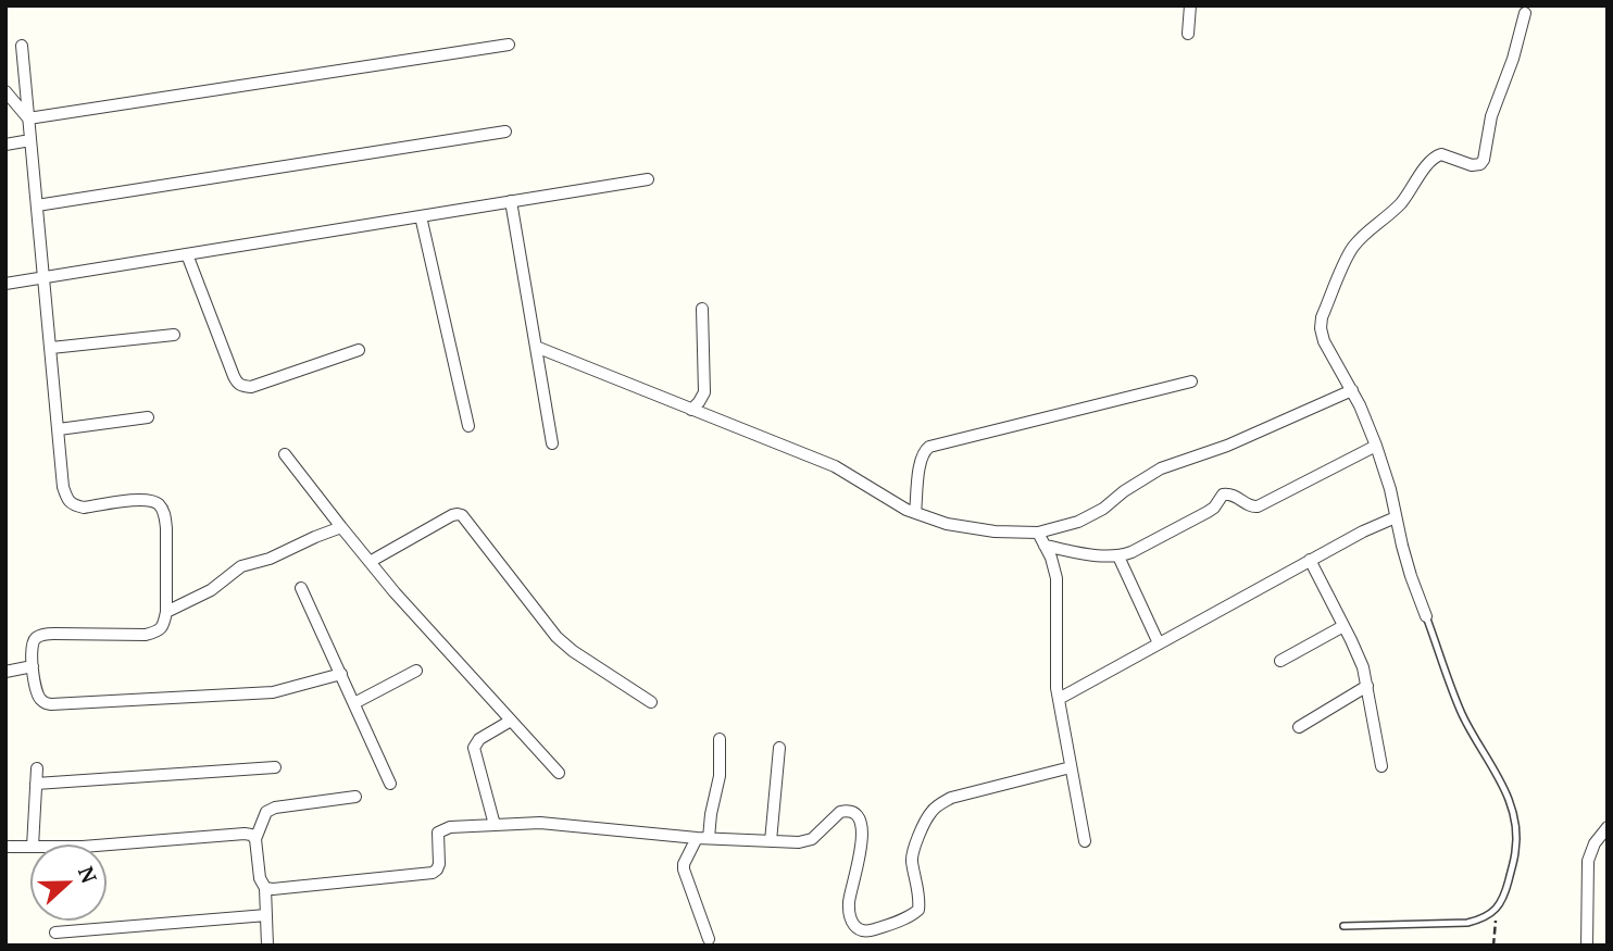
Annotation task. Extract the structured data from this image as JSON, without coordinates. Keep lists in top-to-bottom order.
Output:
{
  "north": "right"
}
